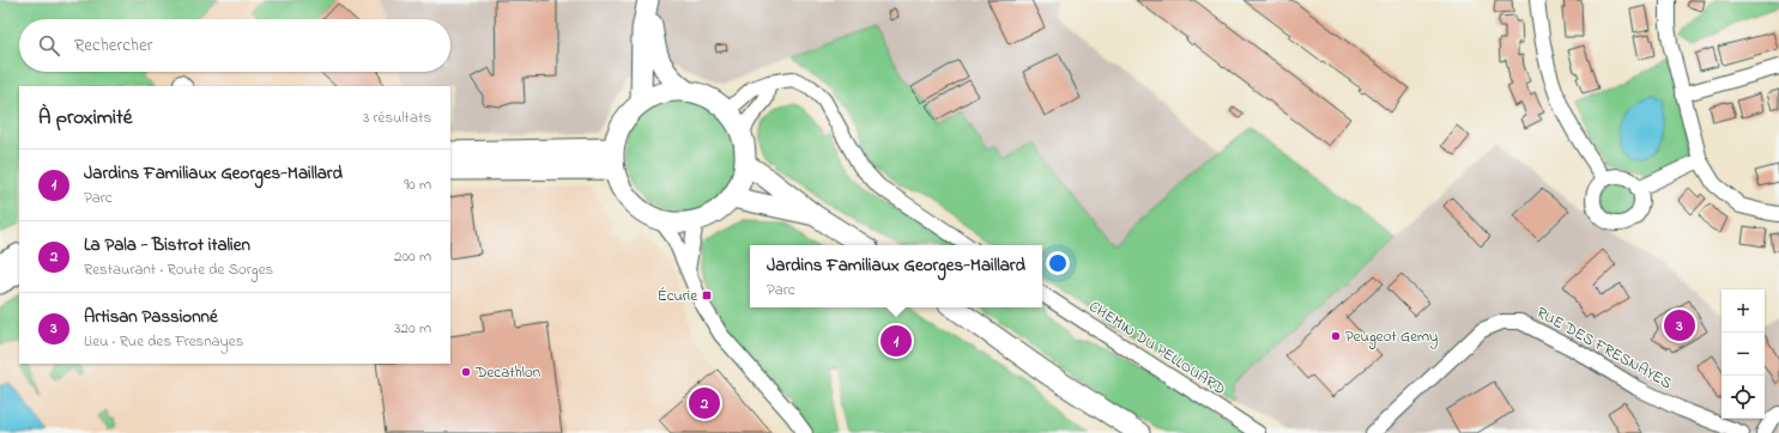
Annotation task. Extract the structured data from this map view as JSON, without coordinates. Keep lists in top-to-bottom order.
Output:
{
  "streets": {
    "street": ["CHEMIN DU PELLOUARD", "RUE DES FRESNAYES"]
  },
  "places": {
    "transit": ["Écurie"],
    "other": ["Peugeot Gemy", "Decathlon"]
  },
  "page": {
    "search": "Rechercher",
    "heading": ["À proximité", "3 résultats"],
    "list": [
      {
        "mark": "1",
        "name": "Jardins Familiaux Georges-Maillard",
        "note": "Parc",
        "value": "90 m"
      },
      {
        "mark": "2",
        "name": "La Pala - Bistrot italien",
        "note": "Restaurant · Route de Sorges",
        "value": "200 m"
      },
      {
        "mark": "3",
        "name": "Artisan Passionné",
        "note": "Lieu · Rue des Fresnayes",
        "value": "320 m"
      }
    ],
    "popup": ["Jardins Familiaux Georges-Maillard", "Parc"],
    "map_buttons": ["+", "−"],
    "pins": ["3", "1", "2"]
  }
}
